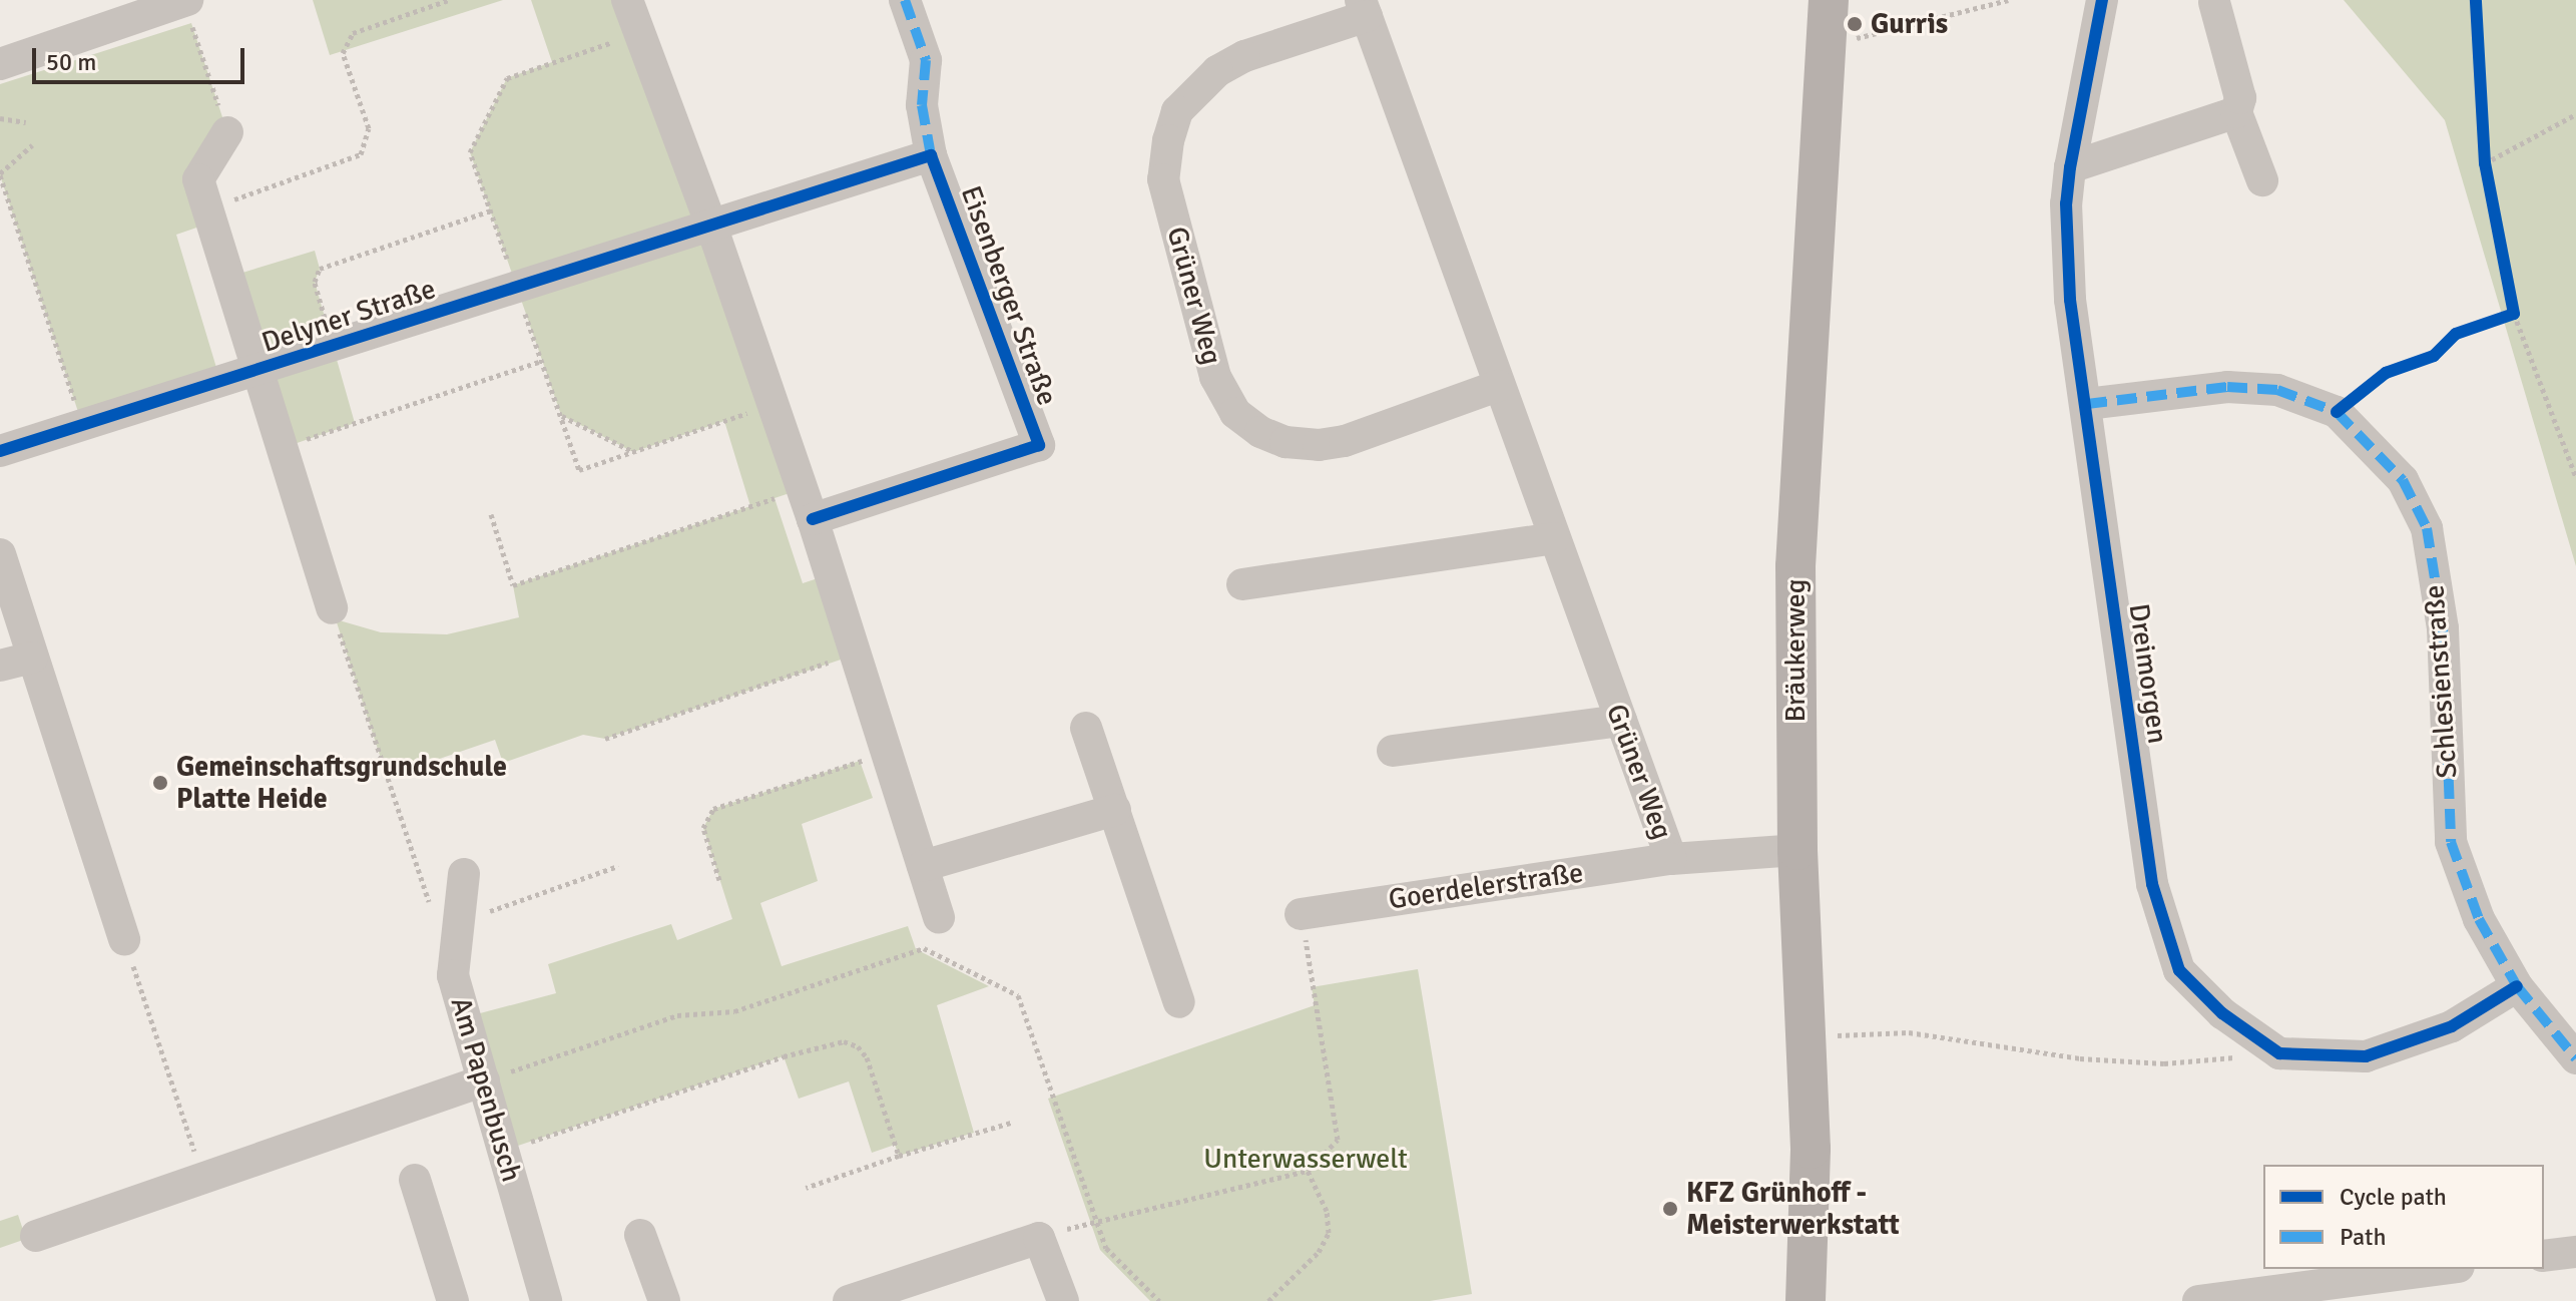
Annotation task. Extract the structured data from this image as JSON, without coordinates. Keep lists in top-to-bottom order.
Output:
{
  "streets": {
    "main road": ["Bräukerweg"],
    "street": [
      "Eisenberger Straße",
      "Grüner Weg",
      "Delyner Straße",
      "Dreimorgen",
      "Schlesienstraße",
      "Goerdelerstraße",
      "Am Papenbusch"
    ]
  },
  "crossings": [
    ["Grüner Weg", "Bräukerweg"],
    ["Grüner Weg", "Goerdelerstraße"],
    ["Dreimorgen", "Schlesienstraße"]
  ],
  "parks": ["Unterwasserwelt"],
  "places": ["Gurris", "Gemeinschaftsgrundschule Platte Heide", "KFZ Grünhoff - Meisterwerkstatt"],
  "legend": ["Cycle path", "Path"],
  "scale_bar": "50 m"
}
